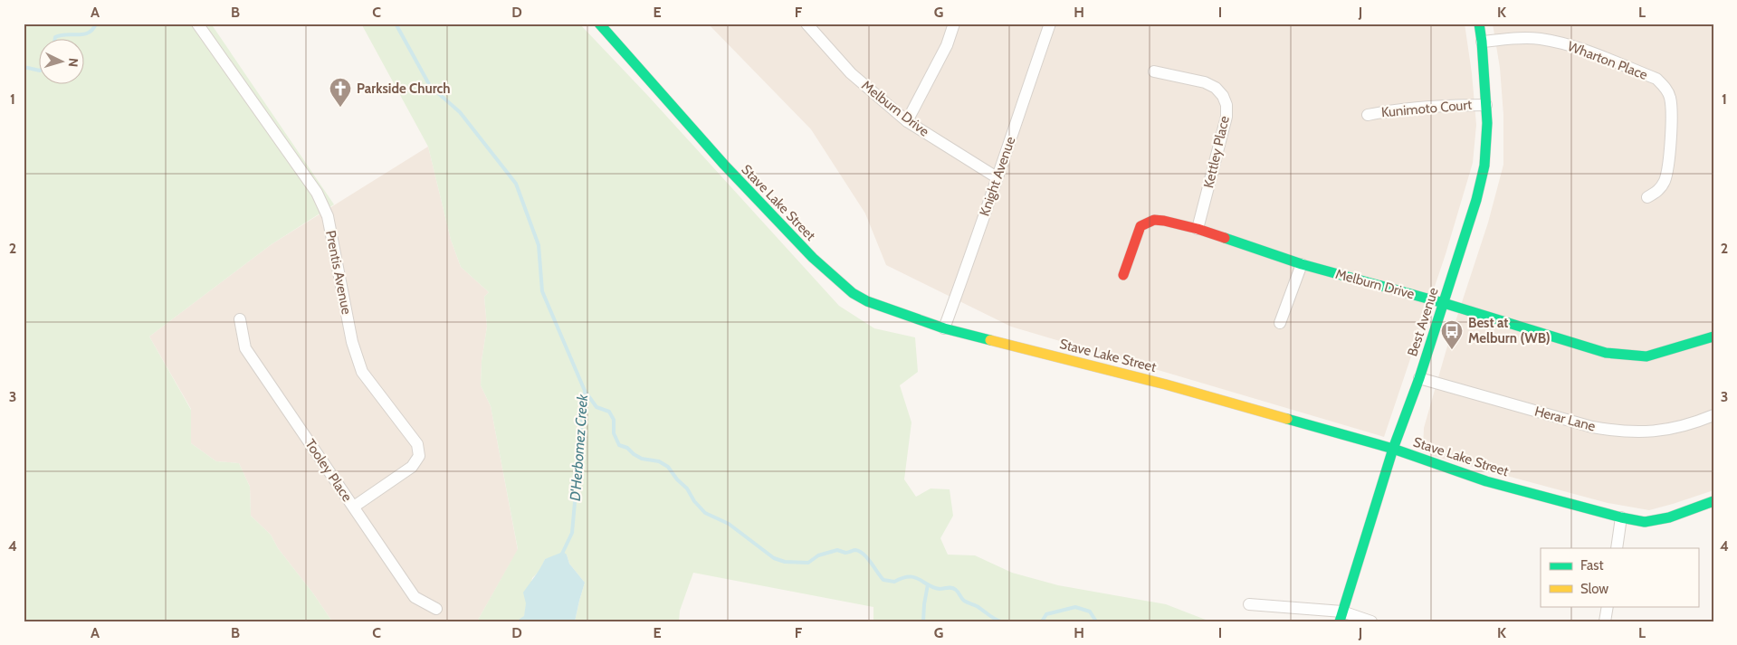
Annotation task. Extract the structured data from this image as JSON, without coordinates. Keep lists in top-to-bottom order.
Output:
{
  "streets": {
    "main road": ["Melburn Drive", "Stave Lake Street", "Best Avenue"],
    "street": [
      "Wharton Place",
      "Kunimoto Court",
      "Kettley Place",
      "Knight Avenue",
      "Prentis Avenue",
      "Herar Lane",
      "Tooley Place"
    ]
  },
  "crossings": [
    ["Wharton Place", "Best Avenue"],
    ["Melburn Drive", "Kettley Place"],
    ["Melburn Drive", "Knight Avenue"],
    ["Melburn Drive", "Best Avenue"],
    ["Kunimoto Court", "Best Avenue"],
    ["Knight Avenue", "Stave Lake Street"],
    ["Stave Lake Street", "Best Avenue"],
    ["Prentis Avenue", "Tooley Place"],
    ["Best Avenue", "Herar Lane"]
  ],
  "water": ["D'Herbomez Creek"],
  "places": {
    "church": ["Parkside Church"],
    "bus stop": ["Best at Melburn (WB)"]
  },
  "legend": ["Fast", "Slow"],
  "north": "right",
  "grid": {
    "columns": [
      "A",
      "B",
      "C",
      "D",
      "E",
      "F",
      "G",
      "H",
      "I",
      "J",
      "K",
      "L"
    ],
    "rows": [
      "1",
      "2",
      "3",
      "4"
    ]
  }
}
